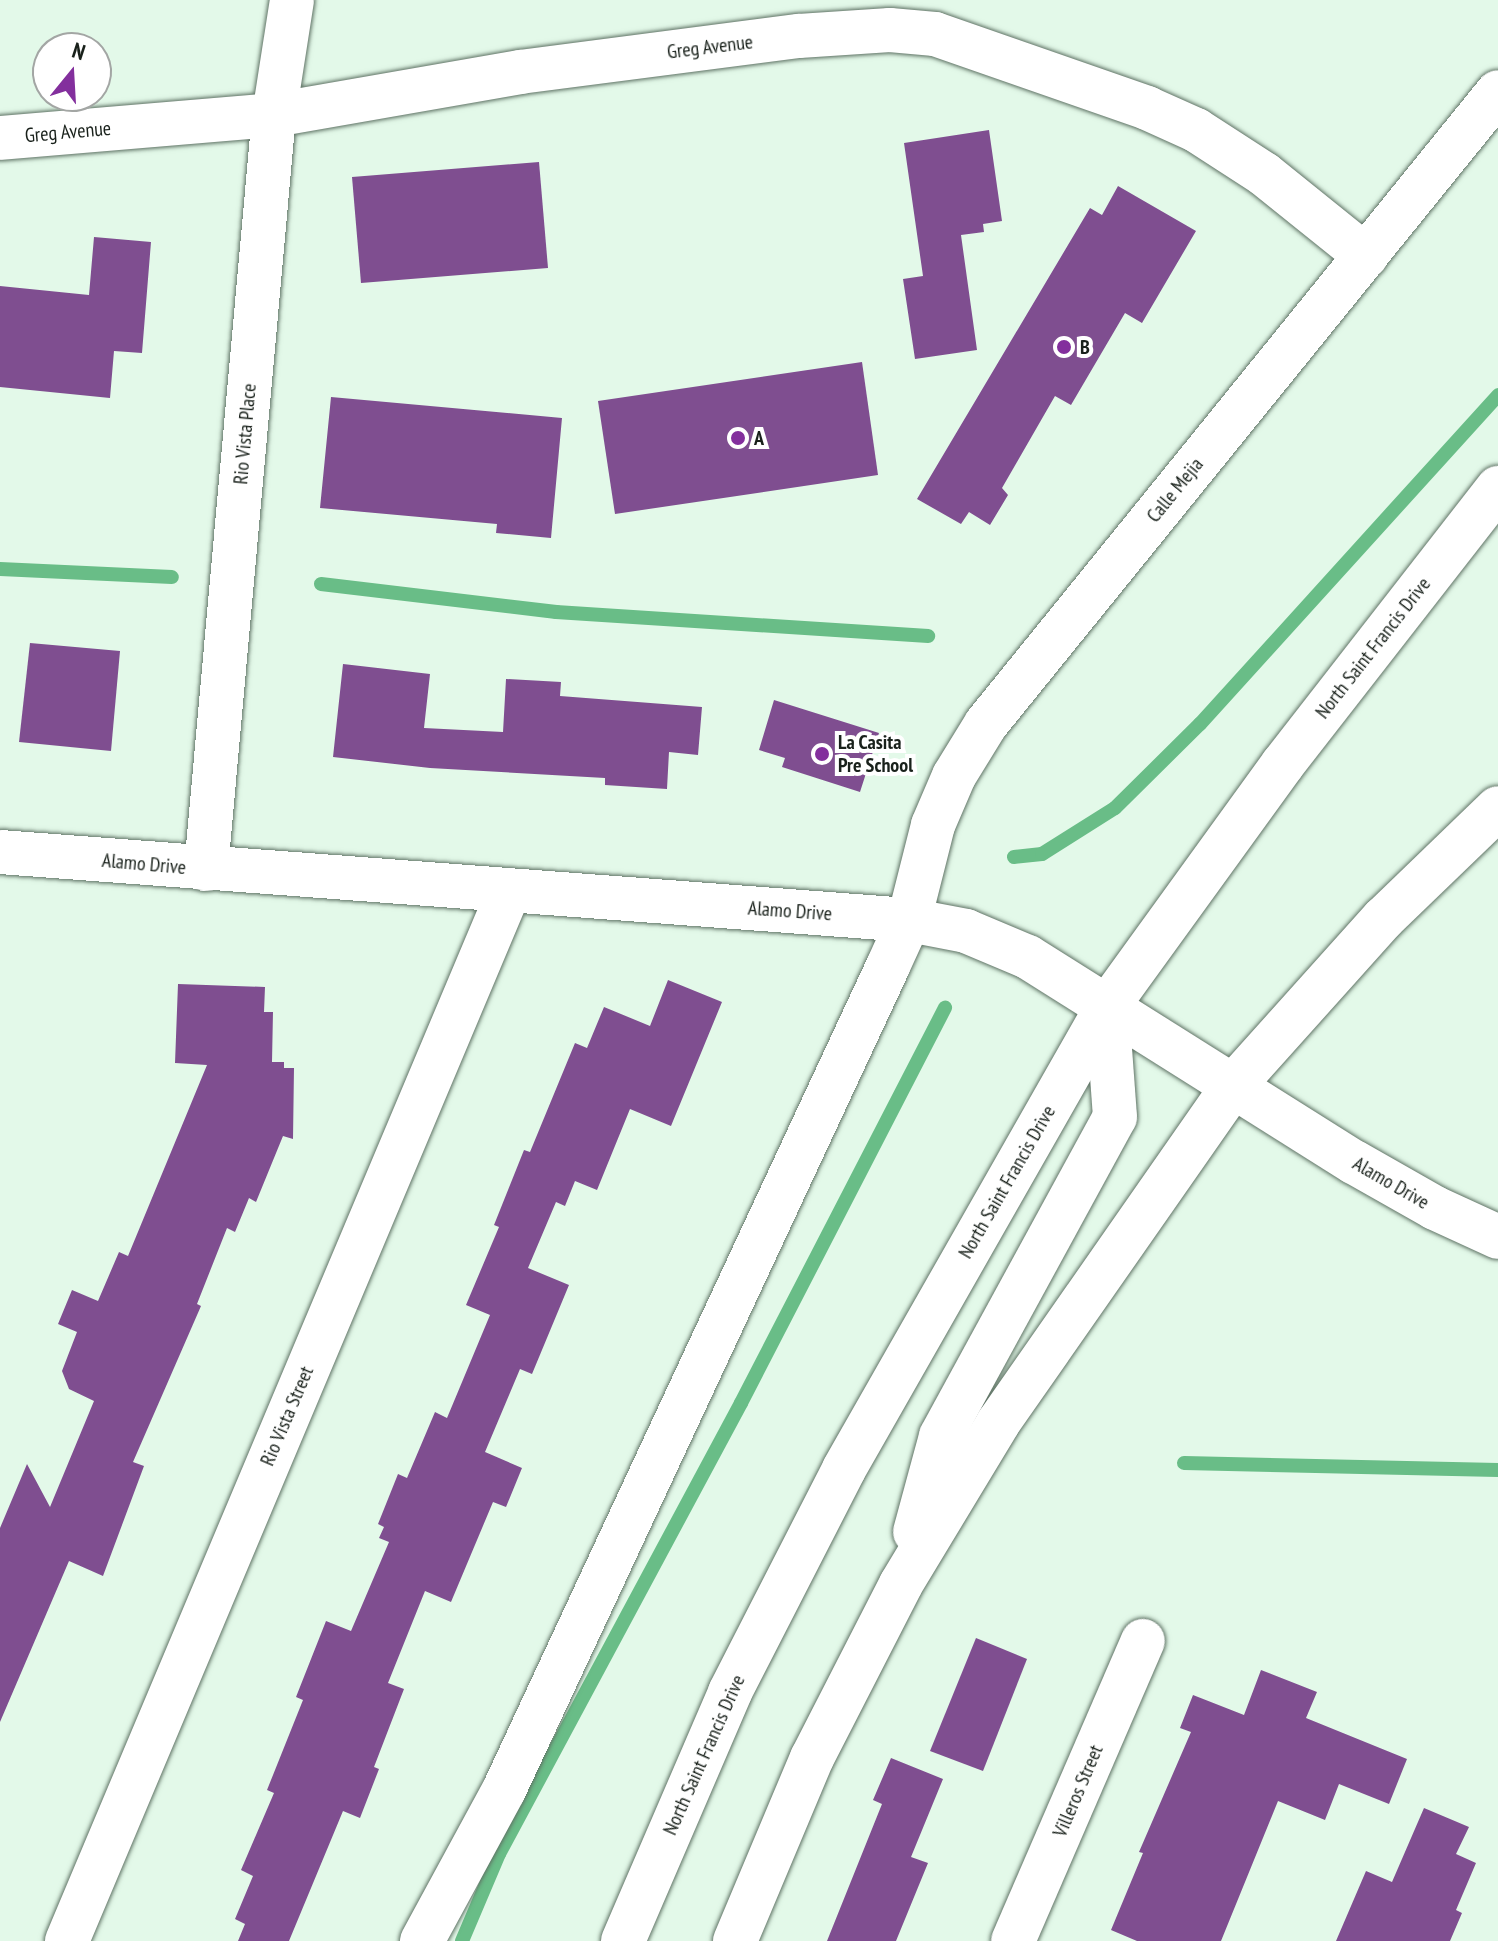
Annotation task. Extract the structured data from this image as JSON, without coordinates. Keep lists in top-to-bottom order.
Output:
{
  "streets": {
    "main road": [
      "Greg Avenue",
      "Rio Vista Place",
      "Calle Mejia",
      "North Saint Francis Drive",
      "Alamo Drive",
      "Rio Vista Street",
      "Villeros Street"
    ]
  },
  "crossings": [
    ["Greg Avenue", "Rio Vista Place"],
    ["Greg Avenue", "Calle Mejia"],
    ["Rio Vista Place", "Alamo Drive"],
    ["Calle Mejia", "Alamo Drive"],
    ["North Saint Francis Drive", "Alamo Drive"],
    ["Alamo Drive", "Rio Vista Street"]
  ],
  "places": ["B", "A", "La Casita Pre School"],
  "north": "top"
}
